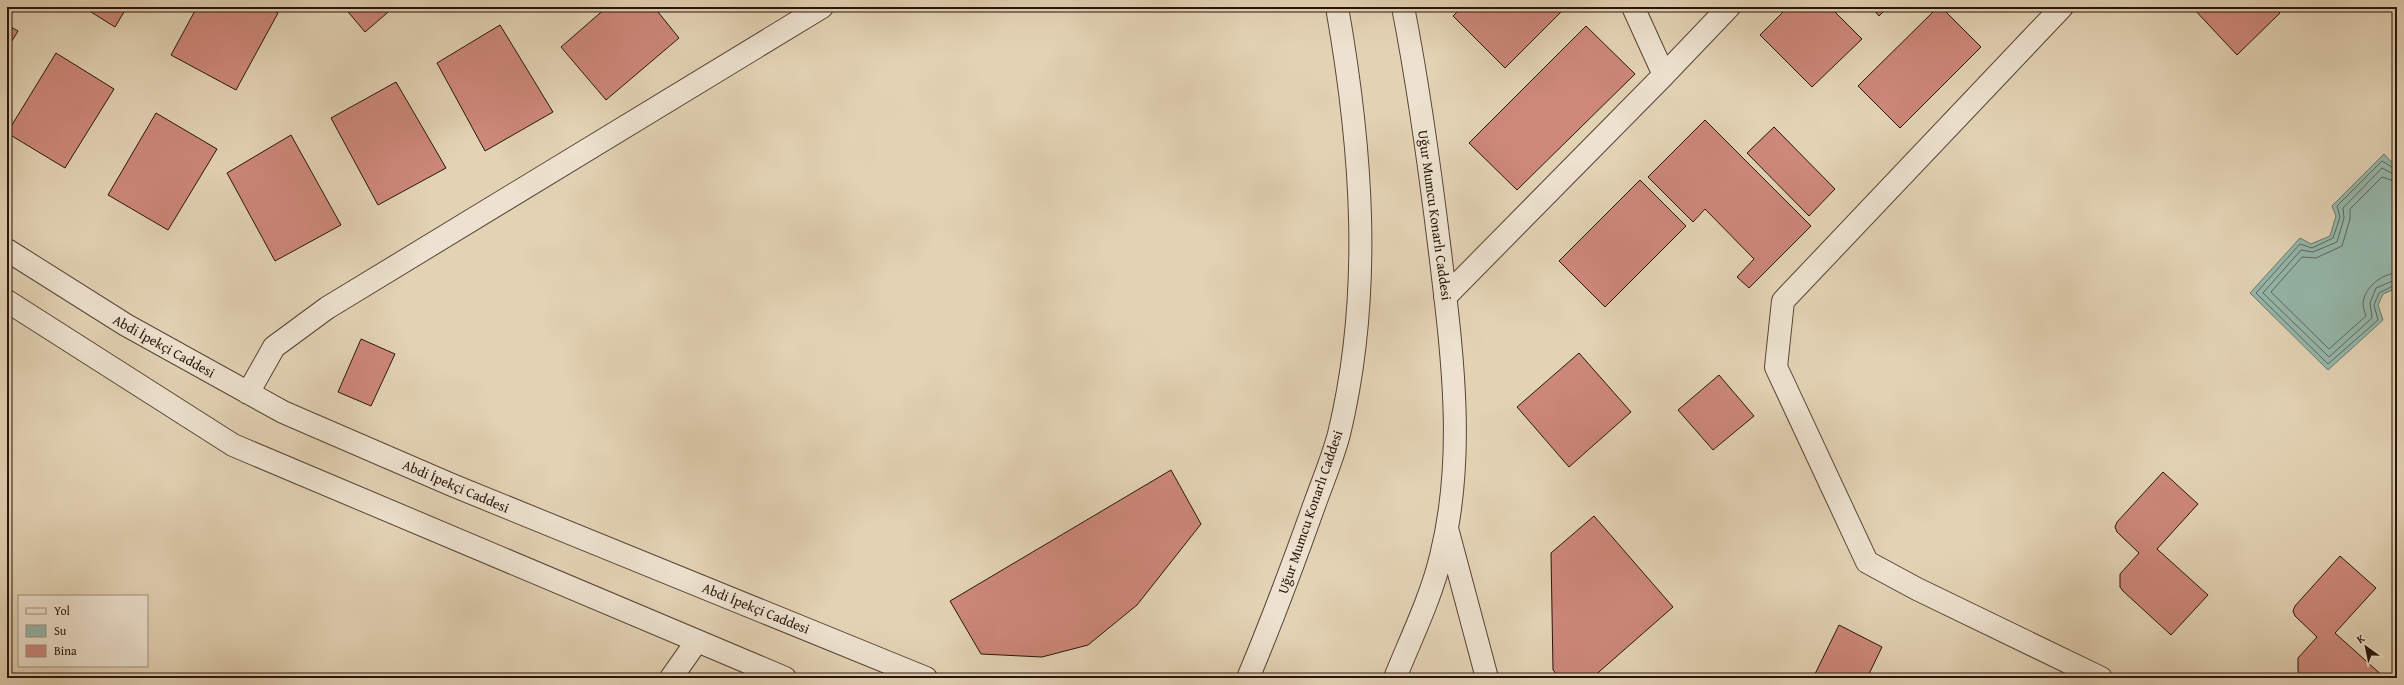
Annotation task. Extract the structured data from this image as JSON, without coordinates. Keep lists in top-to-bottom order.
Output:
{
  "streets": {
    "street": ["Uğur Mumcu Konarlı Caddesi", "Abdi İpekçi Caddesi"]
  },
  "legend": ["Yol", "Su", "Bina"],
  "north": "top left"
}
